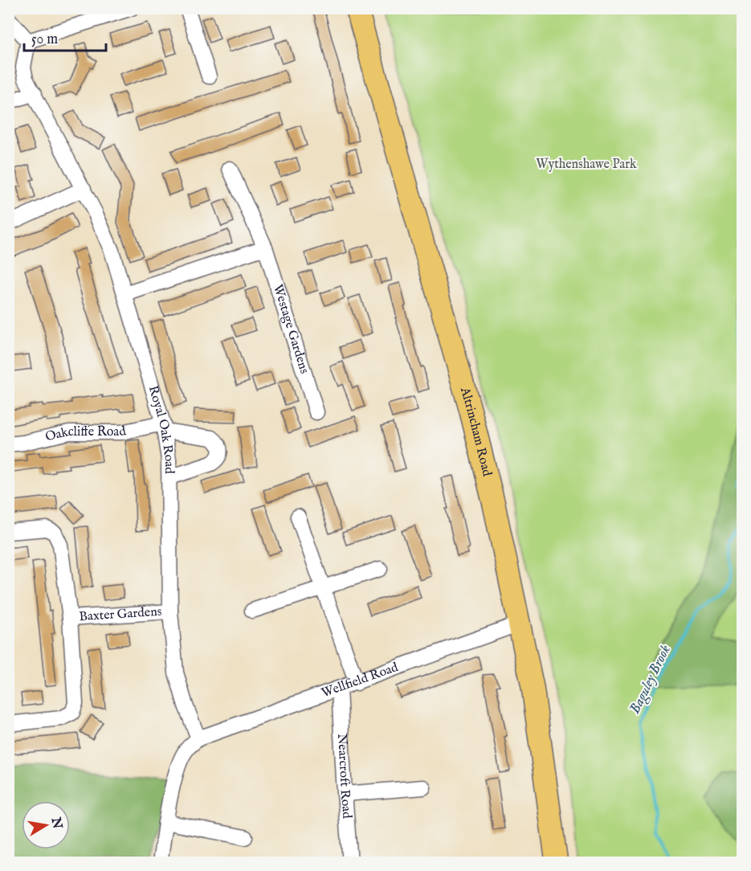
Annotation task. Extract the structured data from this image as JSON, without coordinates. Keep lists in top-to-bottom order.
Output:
{
  "streets": {
    "highway": ["Altrincham Road"],
    "street": [
      "Westage Gardens",
      "Royal Oak Road",
      "Oakcliffe Road",
      "Baxter Gardens",
      "Wellfield Road",
      "Nearcroft Road"
    ]
  },
  "crossings": [
    ["Royal Oak Road", "Oakcliffe Road"],
    ["Royal Oak Road", "Baxter Gardens"],
    ["Royal Oak Road", "Wellfield Road"],
    ["Altrincham Road", "Wellfield Road"],
    ["Wellfield Road", "Nearcroft Road"]
  ],
  "water": ["Baguley Brook"],
  "parks": ["Wythenshawe Park"],
  "scale_bar": "50 m",
  "north": "right"
}
